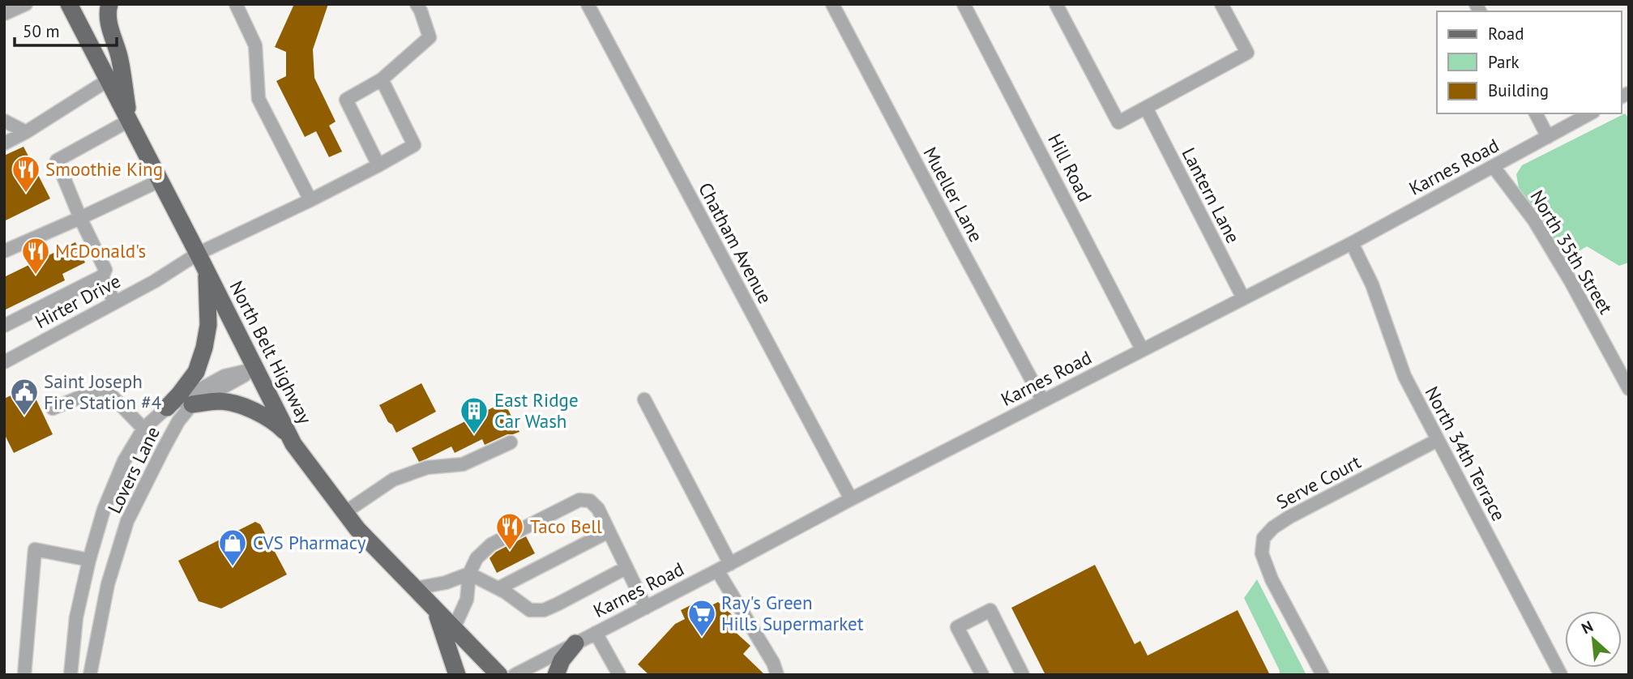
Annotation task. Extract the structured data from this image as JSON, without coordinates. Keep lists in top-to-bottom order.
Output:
{
  "streets": {
    "main road": ["North Belt Highway"],
    "street": [
      "Karnes Road",
      "Hill Road",
      "Mueller Lane",
      "Lantern Lane",
      "Chatham Avenue",
      "North 35th Street",
      "Hirter Drive",
      "North 34th Terrace",
      "Lovers Lane",
      "Serve Court"
    ]
  },
  "crossings": [
    ["Karnes Road", "Hill Road"],
    ["Karnes Road", "Mueller Lane"],
    ["Karnes Road", "Lantern Lane"],
    ["Karnes Road", "Chatham Avenue"],
    ["Karnes Road", "North 35th Street"],
    ["Karnes Road", "North 34th Terrace"],
    ["Hirter Drive", "North Belt Highway"],
    ["North Belt Highway", "Lovers Lane"],
    ["North 34th Terrace", "Serve Court"]
  ],
  "places": {
    "restaurant": ["Smoothie King", "McDonald's", "Taco Bell"],
    "public building": ["Saint Joseph Fire Station #4"],
    "building": ["East Ridge Car Wash"],
    "shop": ["CVS Pharmacy"],
    "supermarket": ["Ray's Green Hills Supermarket"]
  },
  "legend": ["Road", "Park", "Building"],
  "scale_bar": "50 m",
  "north": "top left"
}
